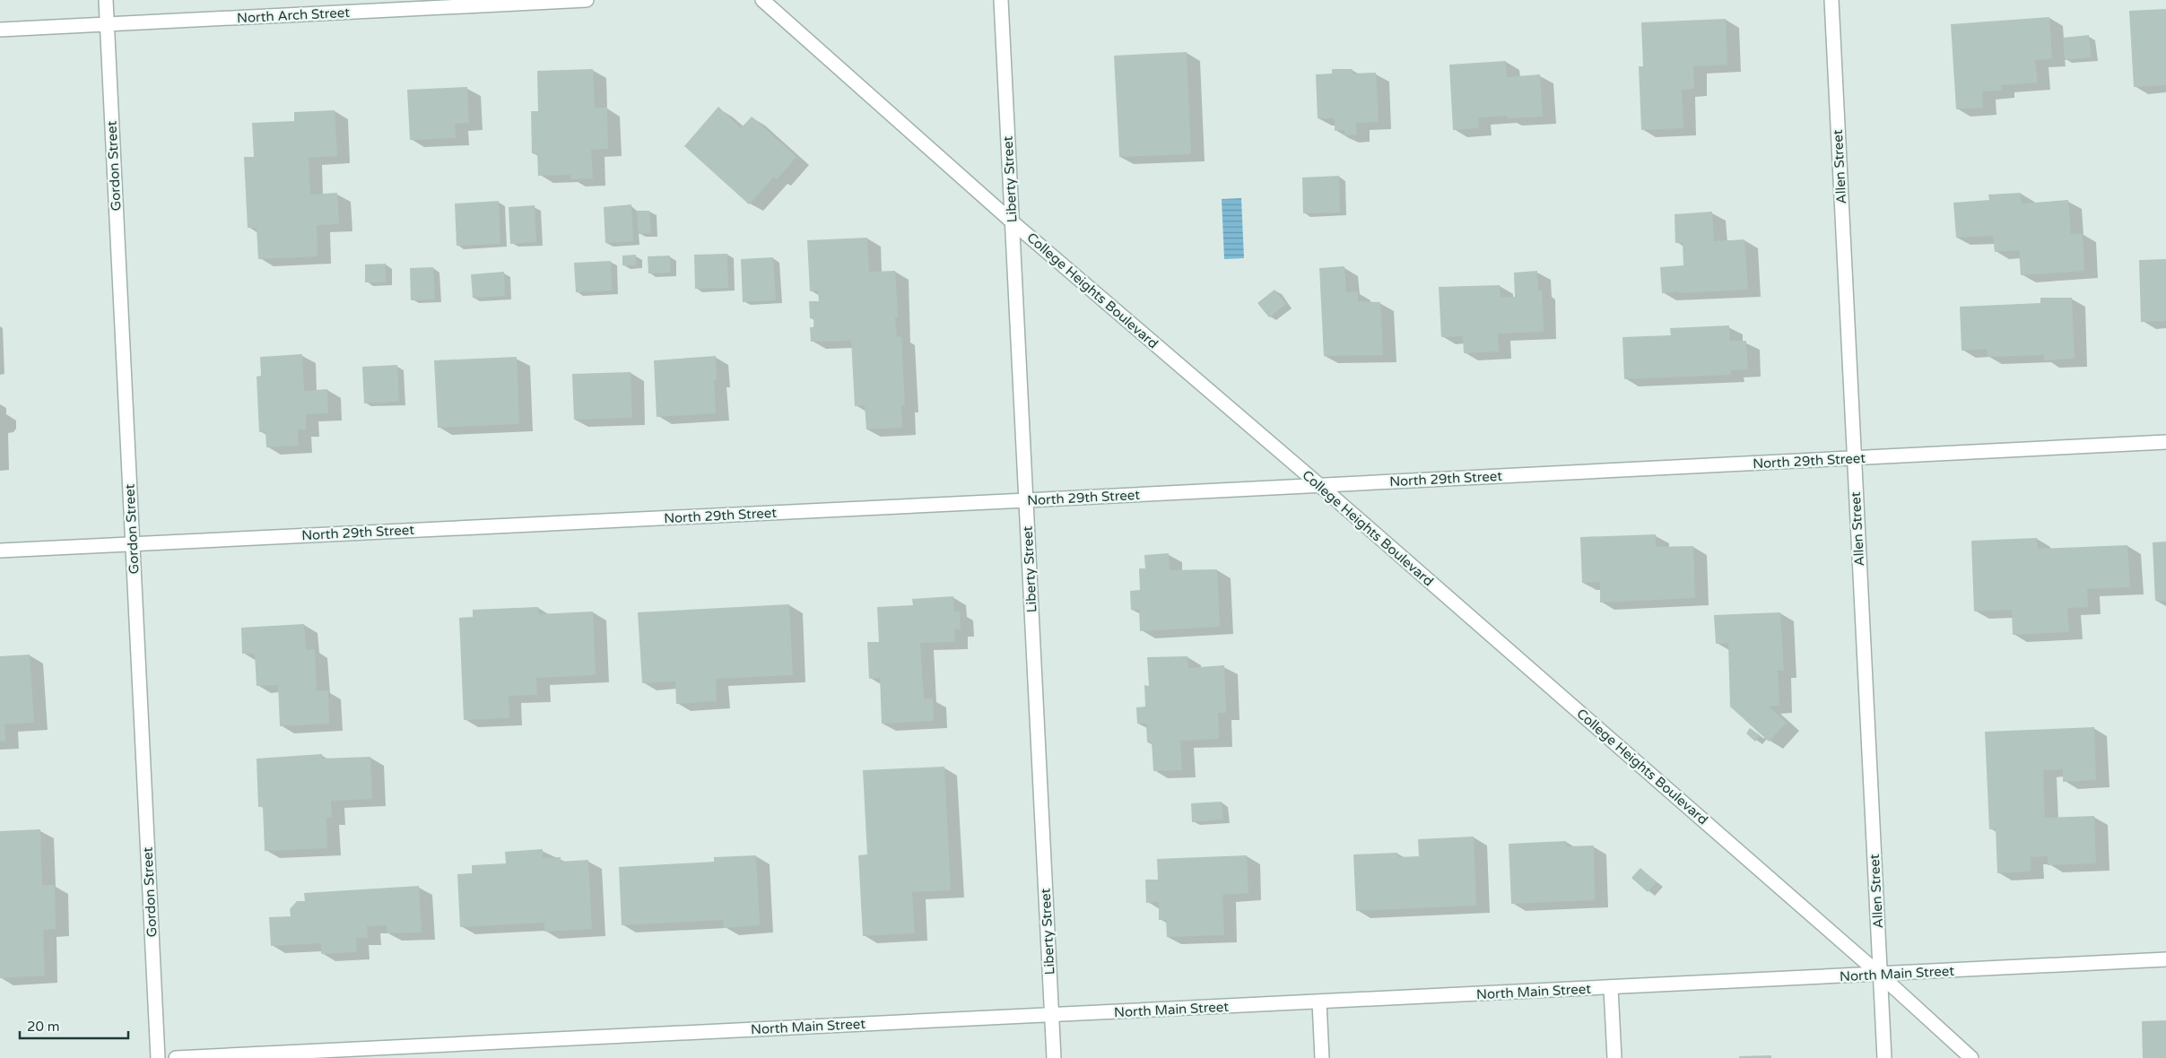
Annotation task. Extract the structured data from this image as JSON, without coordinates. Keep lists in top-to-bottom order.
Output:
{
  "streets": {
    "street": [
      "North Arch Street",
      "Gordon Street",
      "Allen Street",
      "Liberty Street",
      "College Heights Boulevard",
      "North 29th Street",
      "North Main Street"
    ]
  },
  "crossings": [
    ["North Arch Street", "Gordon Street"],
    ["Gordon Street", "North 29th Street"],
    ["Allen Street", "College Heights Boulevard"],
    ["Allen Street", "North 29th Street"],
    ["Allen Street", "North Main Street"],
    ["Liberty Street", "College Heights Boulevard"],
    ["Liberty Street", "North 29th Street"],
    ["Liberty Street", "North Main Street"],
    ["College Heights Boulevard", "North 29th Street"],
    ["College Heights Boulevard", "North Main Street"]
  ],
  "scale_bar": "20 m"
}
